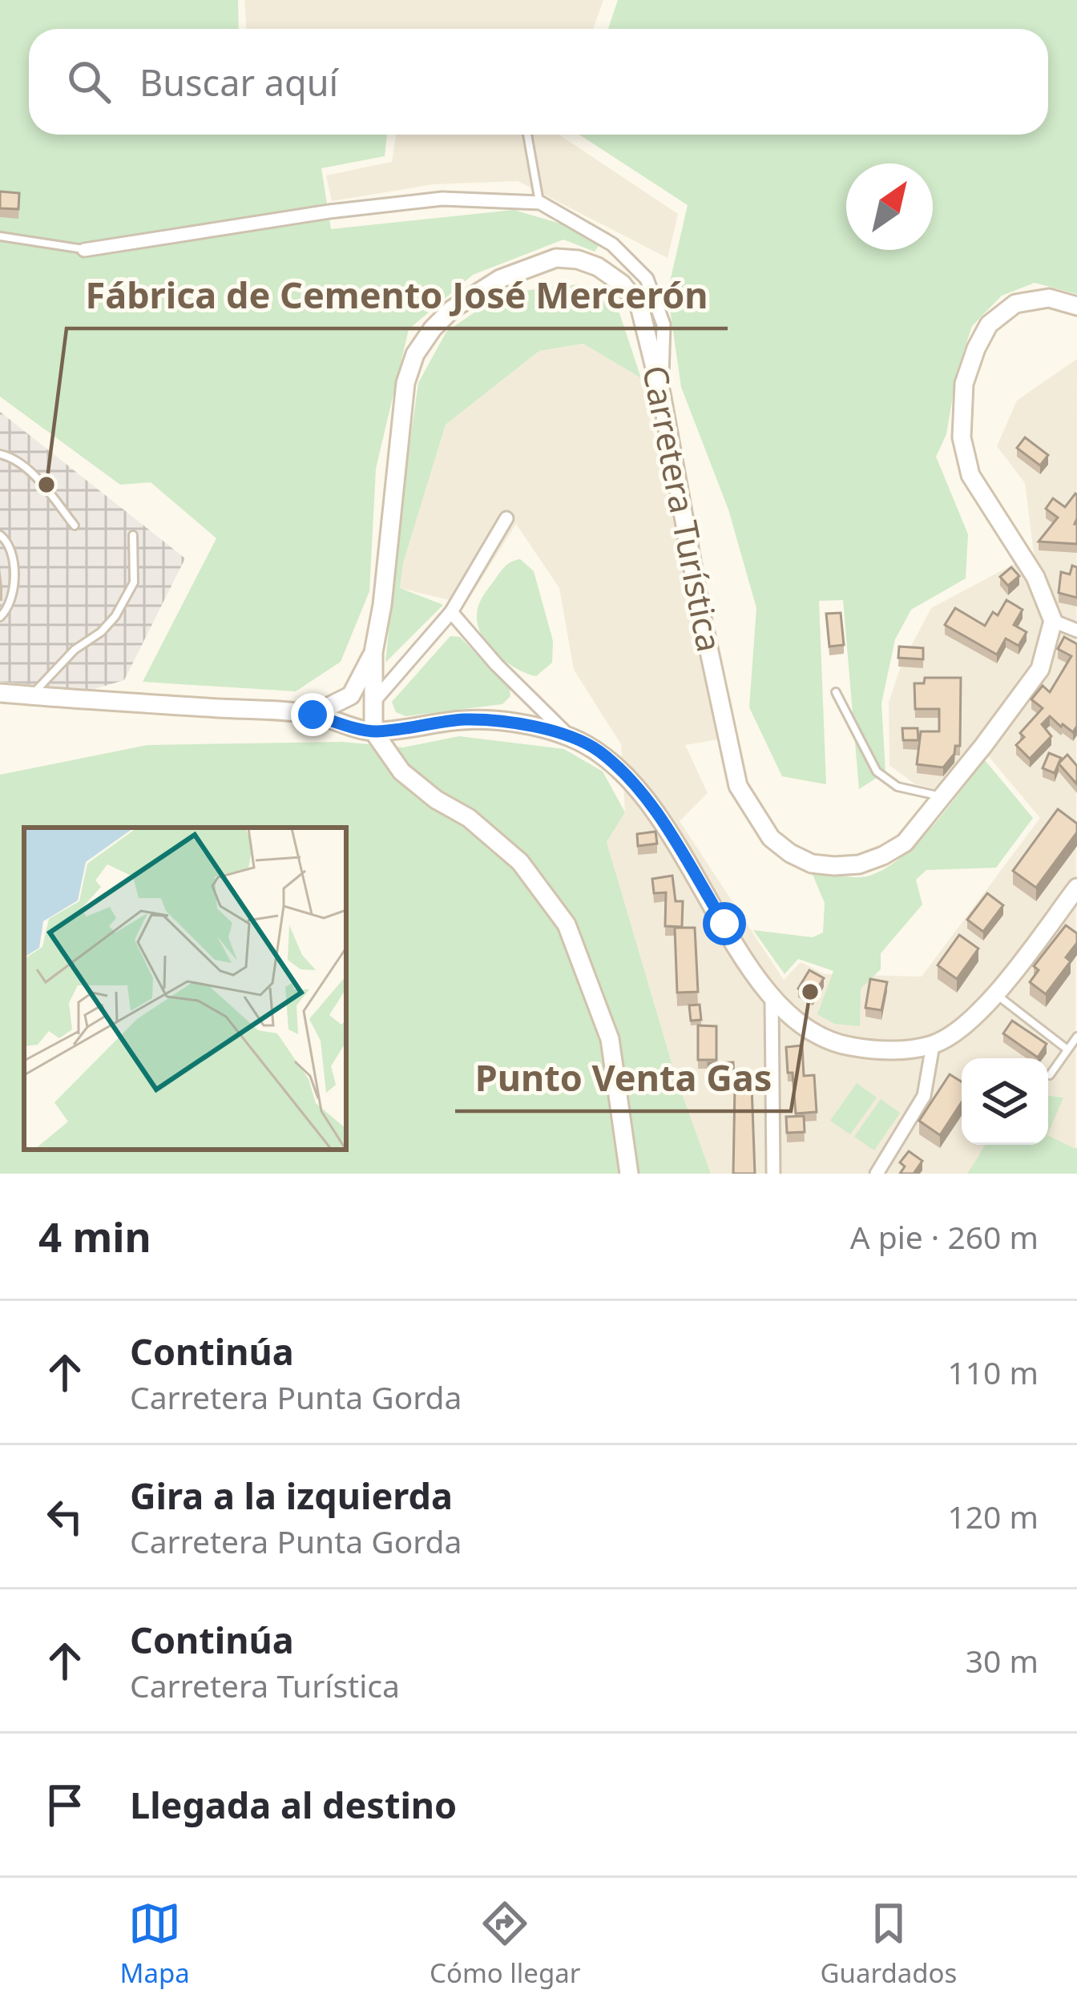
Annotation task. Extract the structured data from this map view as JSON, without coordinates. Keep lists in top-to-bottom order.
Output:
{
  "streets": {
    "main road": ["Carretera Turística"]
  },
  "places": ["Fábrica de Cemento José Mercerón", "Punto Venta Gas"],
  "north": "top right",
  "page": {
    "search": "Buscar aquí",
    "heading": ["4 min", "A pie · 260 m"],
    "list": [
      ["Continúa", "Carretera Punta Gorda", "110 m"],
      ["Gira a la izquierda", "Carretera Punta Gorda", "120 m"],
      ["Continúa", "Carretera Turística", "30 m"],
      "Llegada al destino"
    ],
    "nav": ["Mapa", "Cómo llegar", "Guardados"]
  }
}
